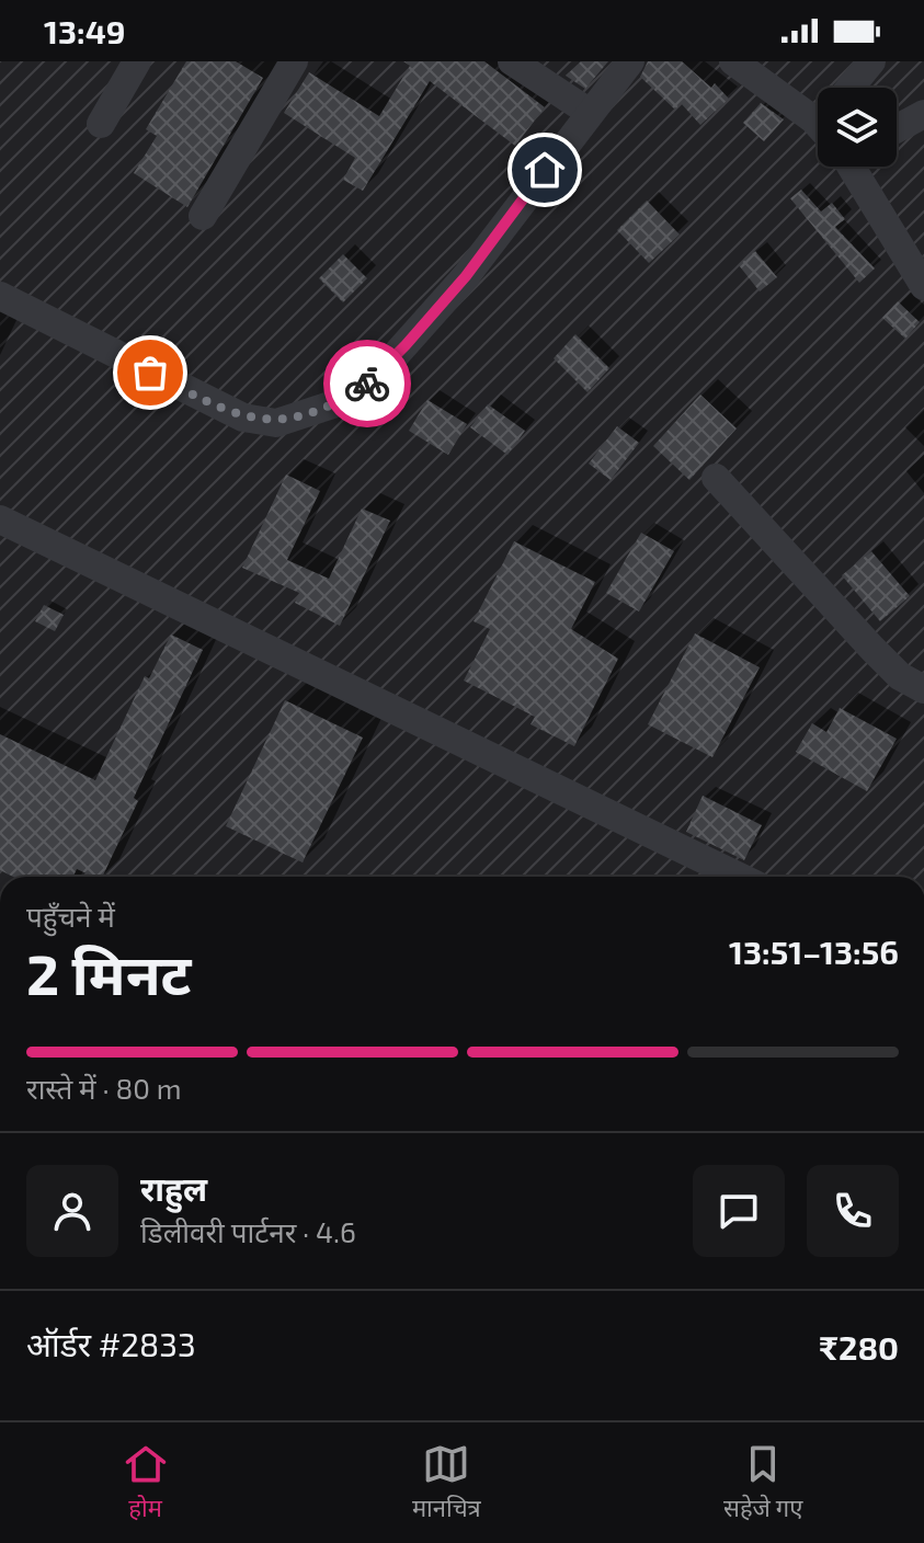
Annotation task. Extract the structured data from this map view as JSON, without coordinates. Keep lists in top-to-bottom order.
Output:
{
  "page": {
    "status": "13:49",
    "heading": ["2 मिनट", "पहुँचने में", "13:51–13:56"],
    "panel": [
      "राहुल",
      "डिलीवरी पार्टनर · 4.6",
      "ऑर्डर #2833",
      "₹280"
    ],
    "bar": "रास्ते में · 80 m",
    "tabs": ["होम", "मानचित्र", "सहेजे गए"]
  }
}
